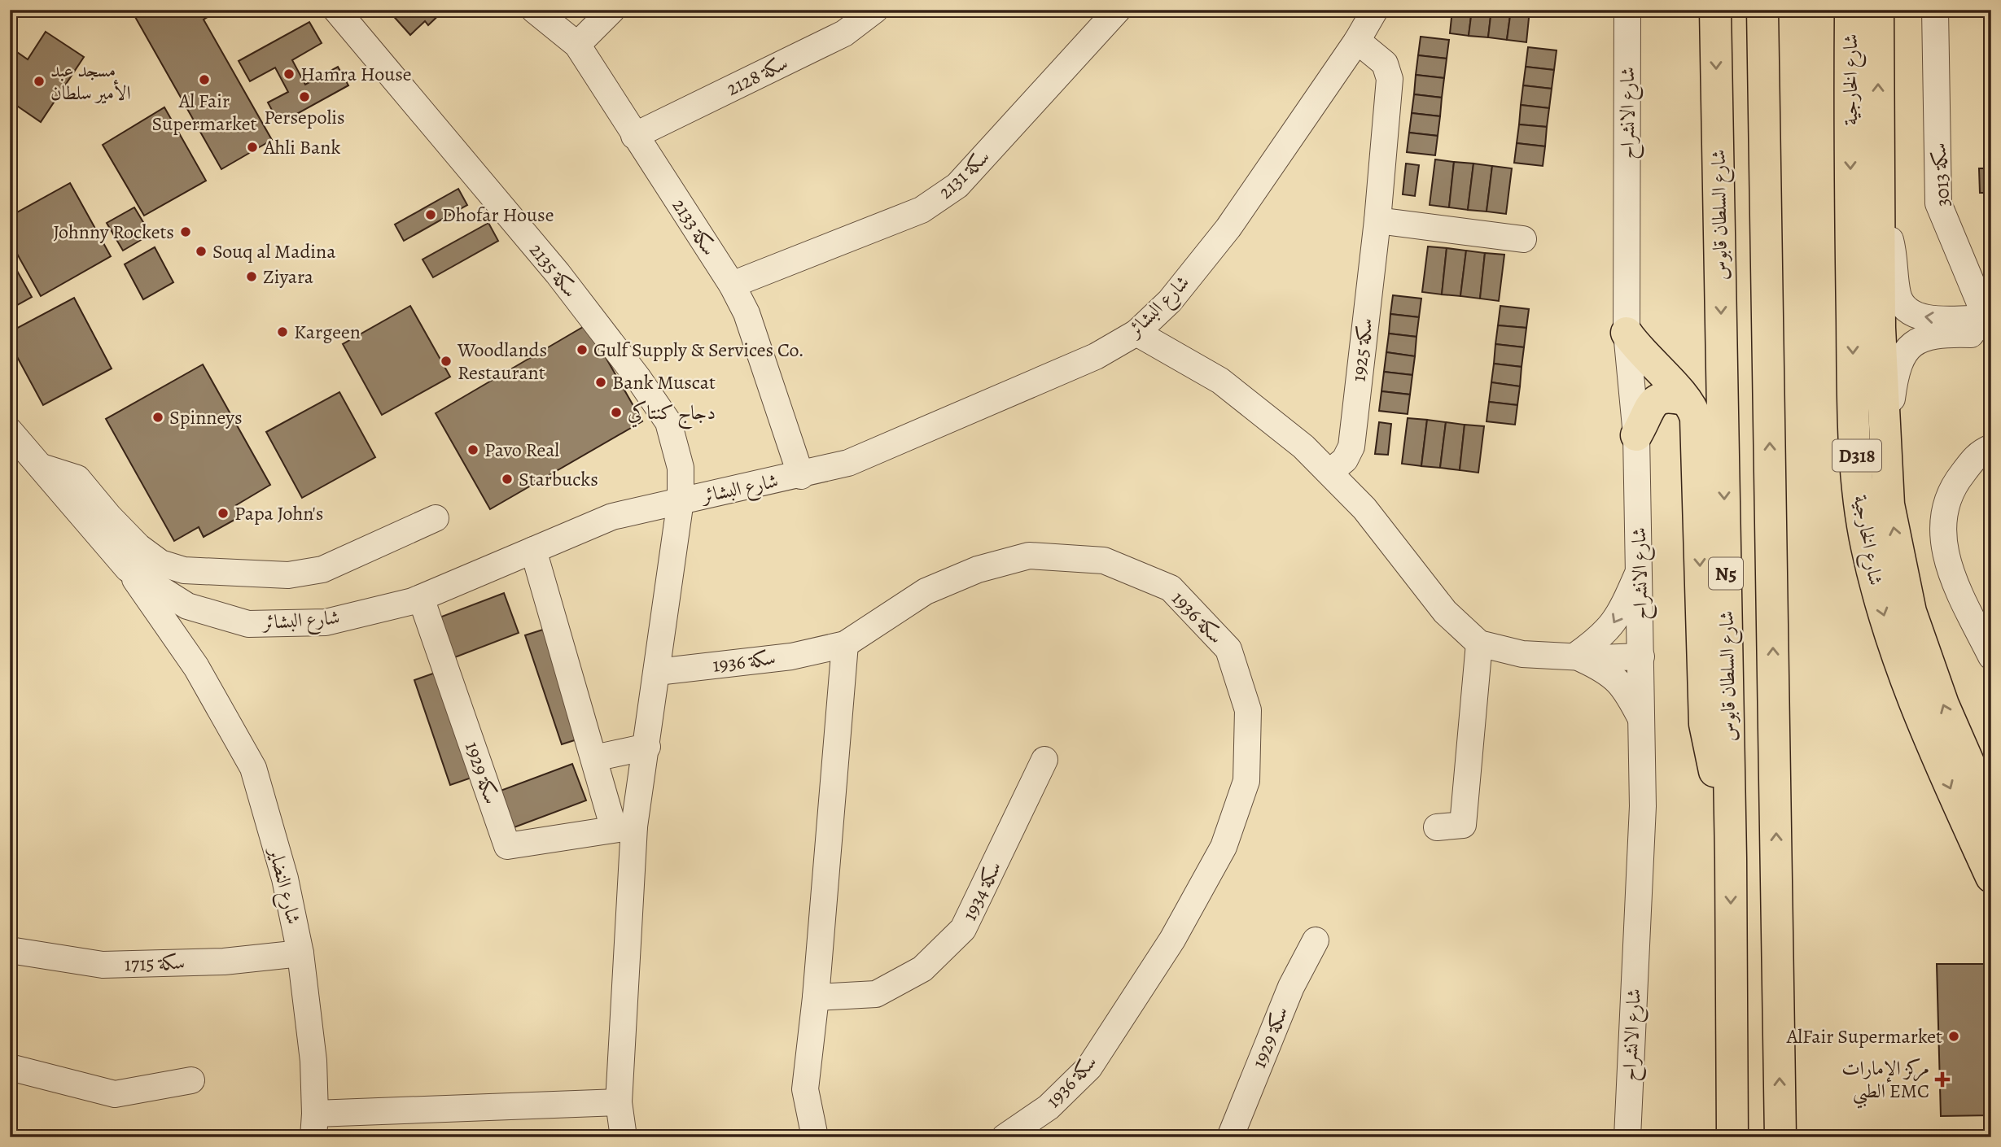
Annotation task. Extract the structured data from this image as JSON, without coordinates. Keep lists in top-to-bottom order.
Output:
{
  "streets": {
    "main road": [
      "شارع الخارجية",
      "شارع السلطان قابوس",
      "D318",
      "N5"
    ],
    "street": [
      "سكة 2128",
      "شارع الانشراح",
      "سكة 2131",
      "سكة 3013",
      "سكة 2133",
      "سكة 2135",
      "شارع البشائر",
      "سكة 1925",
      "سكة 1936",
      "سكة 1929",
      "شارع النضاير",
      "سكة 1934",
      "سكة 1715"
    ]
  },
  "crossings": [
    ["سكة 2128", "سكة 2133"],
    ["سكة 2131", "سكة 2133"],
    ["سكة 2133", "شارع البشائر"],
    ["سكة 2135", "شارع البشائر"],
    ["شارع البشائر", "سكة 1925"],
    ["شارع البشائر", "سكة 1929"],
    ["شارع البشائر", "شارع النضاير"],
    ["شارع النضاير", "سكة 1715"]
  ],
  "places": {
    "other": [
      "Hamra House",
      "Al Fair Supermarket",
      "مسجد عبد الأمير سلطان",
      "Persepolis",
      "Ahli Bank",
      "Dhofar House",
      "Johnny Rockets",
      "Souq al Madina",
      "Ziyara",
      "Kargeen",
      "Gulf Supply & Services Co.",
      "Woodlands Restaurant",
      "Bank Muscat",
      "دجاج كنتاكي",
      "Spinneys",
      "Pavo Real",
      "Starbucks",
      "Papa John's",
      "AlFair Supermarket"
    ],
    "health": ["مركز الإمارات الطبي EMC"]
  }
}
